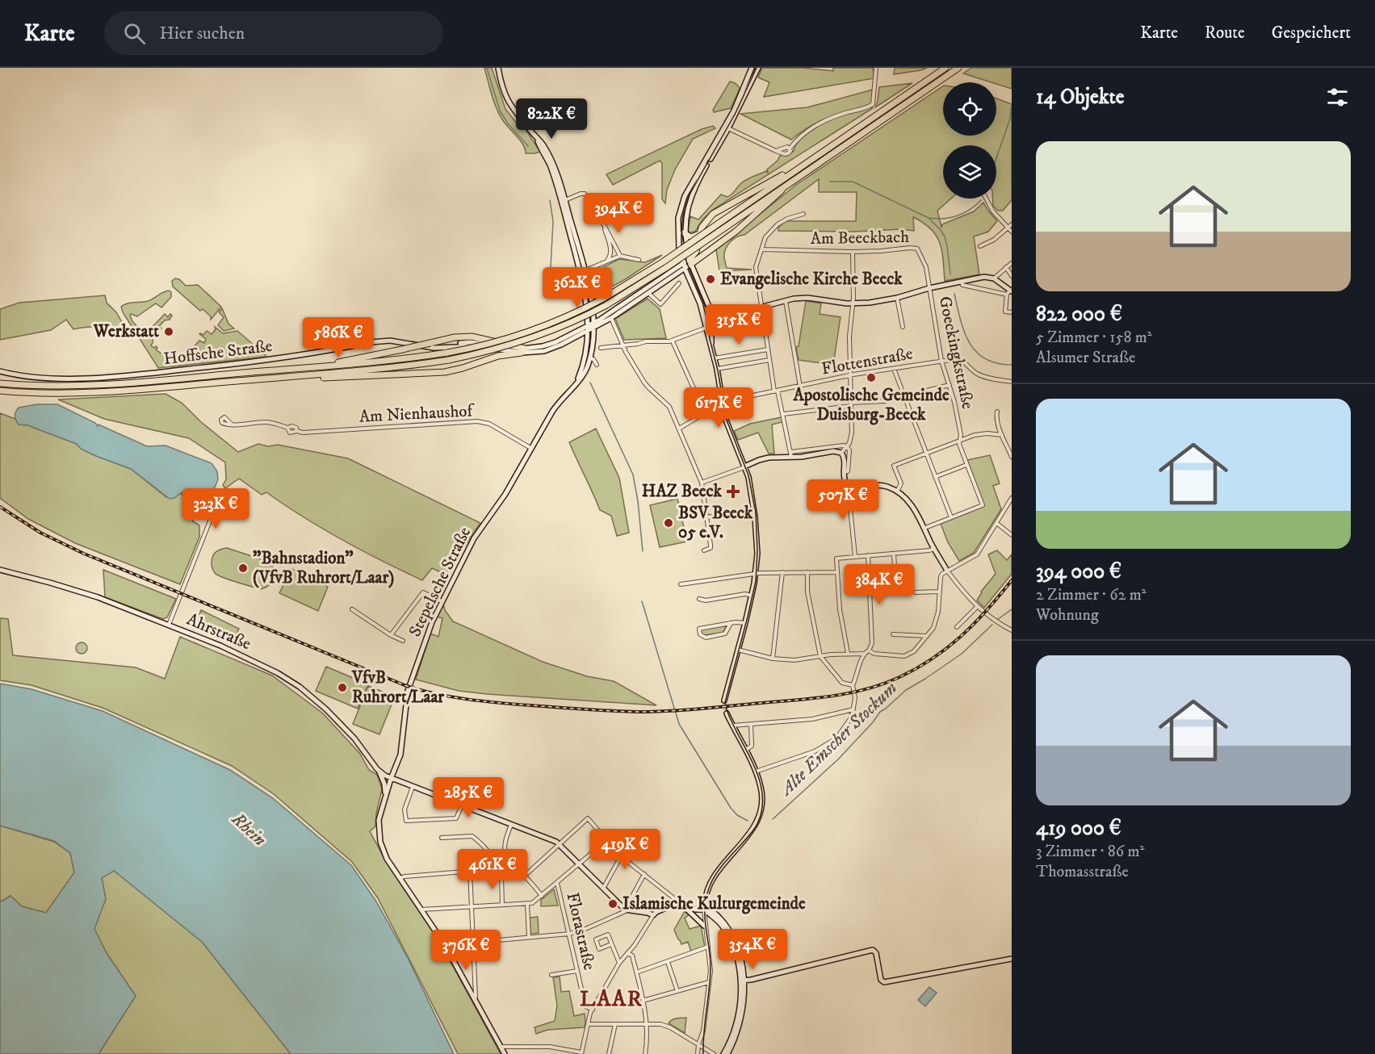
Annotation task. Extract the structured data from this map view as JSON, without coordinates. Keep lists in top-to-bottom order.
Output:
{
  "streets": {
    "street": [
      "Am Beeckbach",
      "Hoffsche Straße",
      "Goeckingkstraße",
      "Flottenstraße",
      "Am Nienhaushof",
      "Stepelsche Straße",
      "Ahrstraße",
      "Florastraße"
    ]
  },
  "crossings": [
    ["Am Beeckbach", "Goeckingkstraße"],
    ["Hoffsche Straße", "Stepelsche Straße"],
    ["Goeckingkstraße", "Flottenstraße"],
    ["Am Nienhaushof", "Stepelsche Straße"],
    ["Stepelsche Straße", "Ahrstraße"]
  ],
  "districts": ["LAAR"],
  "water": ["Alte Emscher Stockum", "Rhein"],
  "places": {
    "other": [
      "Evangelische Kirche Beeck",
      "Werkstatt",
      "Apostolische Gemeinde Duisburg-Beeck",
      "BSV Beeck 05 e.V.",
      "\"Bahnstadion\" (VfvB Ruhrort/Laar)",
      "VfvB Ruhrort/Laar",
      "Islamische Kulturgemeinde"
    ],
    "health": ["HAZ Beeck"]
  },
  "page": {
    "header": "Karte",
    "search": "Hier suchen",
    "nav": ["Karte", "Route", "Gespeichert"],
    "heading": "14 Objekte",
    "price": [
      "822K €",
      "394K €",
      "362K €",
      "315K €",
      "586K €",
      "617K €",
      "507K €",
      "323K €",
      "384K €",
      "285K €",
      "419K €",
      "461K €",
      "354K €",
      "376K €"
    ],
    "list": [
      {
        "name": "822 000 €",
        "note": "5 Zimmer · 158 m² · Alsumer Straße"
      },
      {
        "name": "394 000 €",
        "note": "2 Zimmer · 62 m² · Wohnung"
      },
      {
        "name": "419 000 €",
        "note": "3 Zimmer · 86 m² · Thomasstraße"
      }
    ]
  }
}
